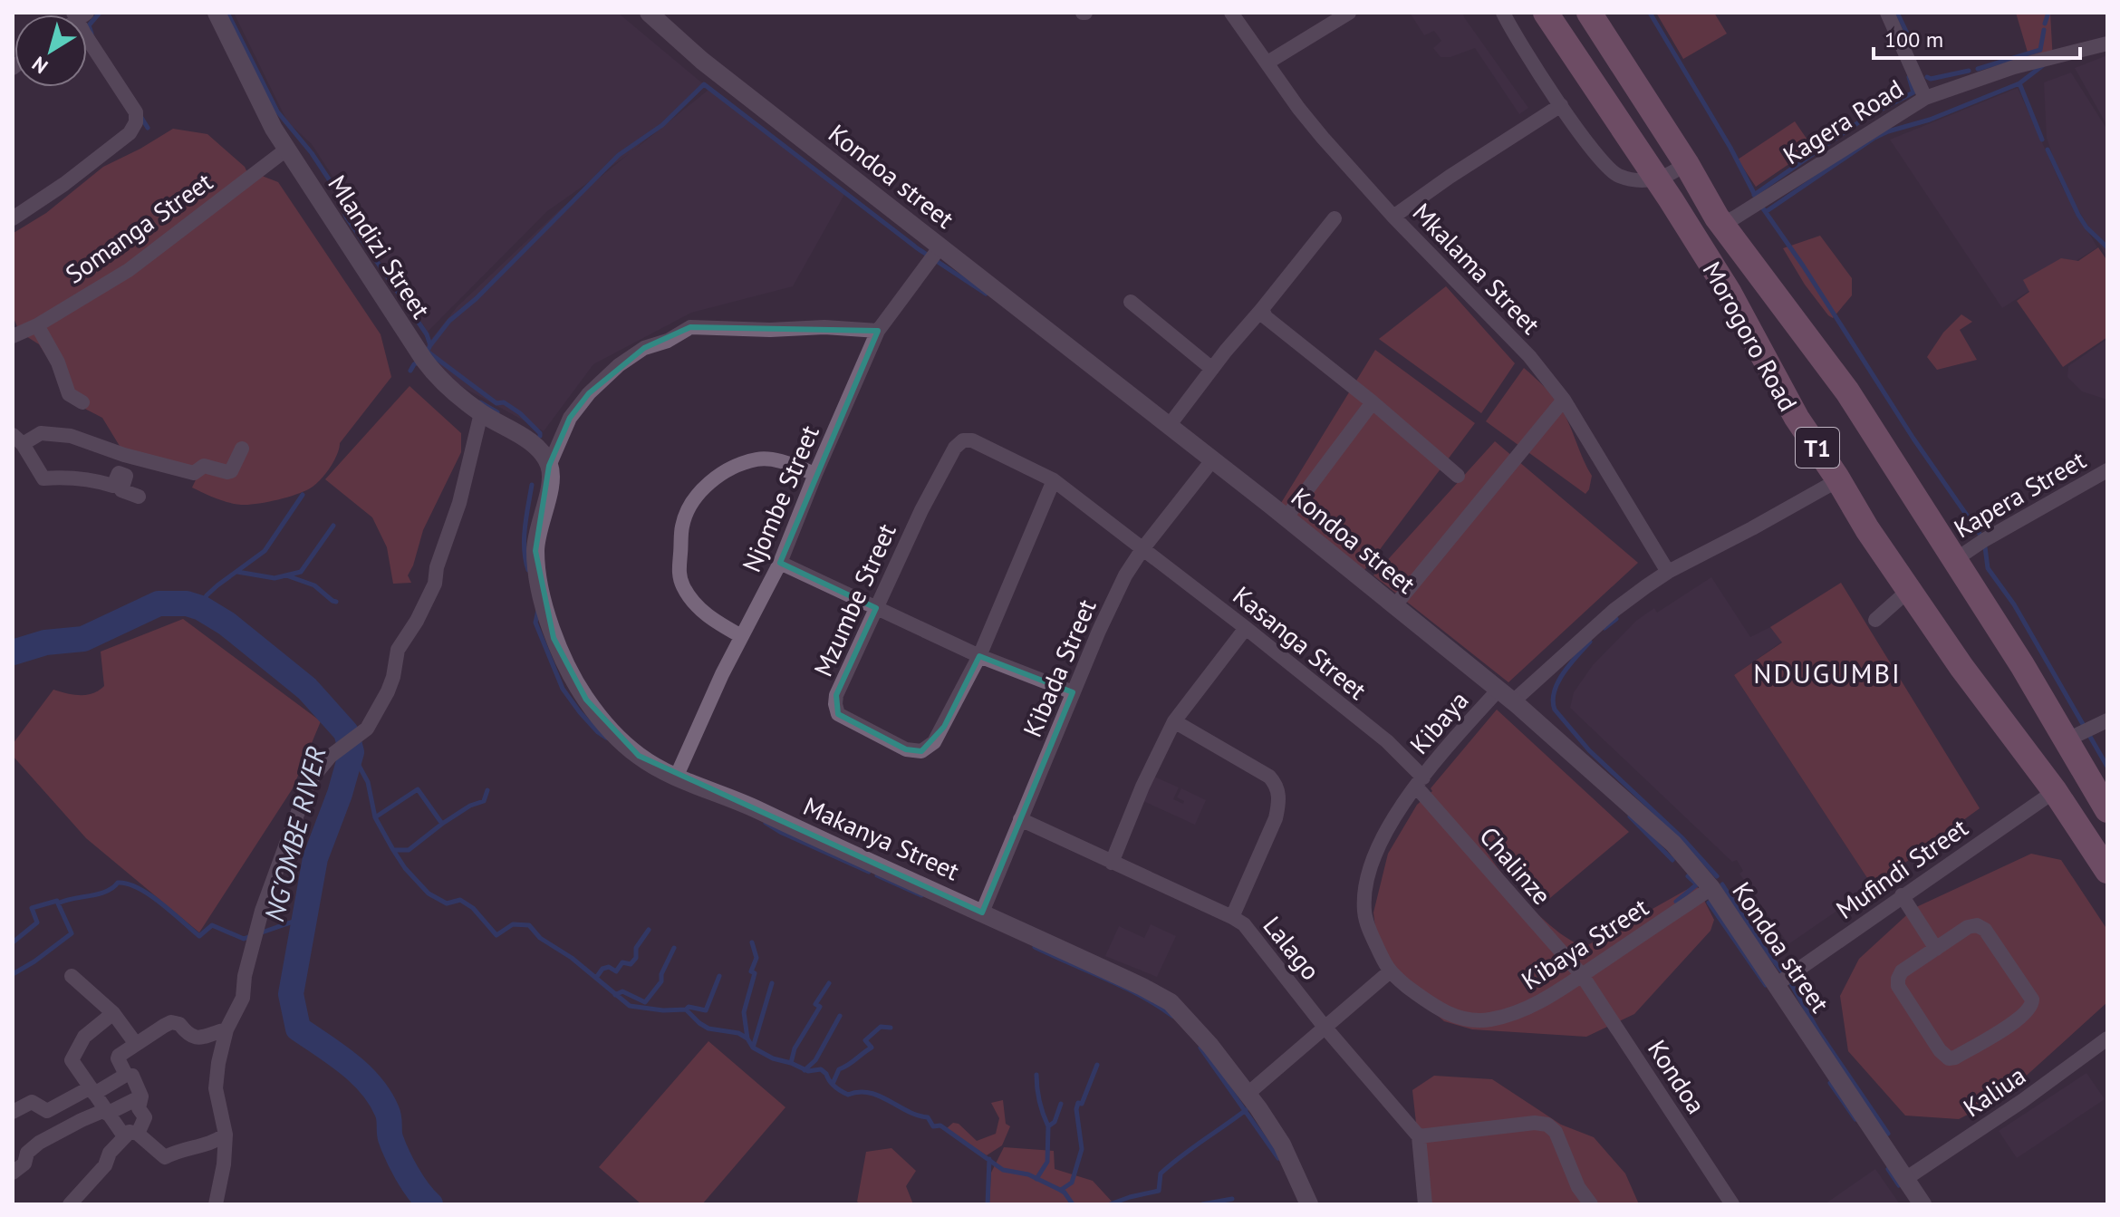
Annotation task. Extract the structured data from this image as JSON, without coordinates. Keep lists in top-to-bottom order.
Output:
{
  "streets": {
    "highway": ["Morogoro Road", "T1"],
    "street": [
      "Kagera Road",
      "Kondoa street",
      "Somanga Street",
      "Mlandizi Street",
      "Mkalama Street",
      "Kapera Street",
      "Njombe Street",
      "Mzumbe Street",
      "Kasanga Street",
      "Kibada Street",
      "Kibaya",
      "Makanya Street",
      "Chalinze",
      "Mufindi Street",
      "Kibaya Street",
      "Lalago",
      "Kondoa",
      "Kaliua"
    ]
  },
  "crossings": [
    ["Kagera Road", "Morogoro Road"],
    ["Kondoa street", "Njombe Street"],
    ["Kondoa street", "Kibada Street"],
    ["Kondoa street", "Kibaya"],
    ["Kondoa street", "Mufindi Street"],
    ["Kondoa street", "Kibaya Street"],
    ["Kondoa street", "Kaliua"],
    ["Somanga Street", "Mlandizi Street"],
    ["Mlandizi Street", "Makanya Street"],
    ["Mkalama Street", "Kibaya"],
    ["Morogoro Road", "Kapera Street"],
    ["Morogoro Road", "Kibaya"],
    ["Morogoro Road", "Mufindi Street"],
    ["Njombe Street", "Makanya Street"],
    ["Mzumbe Street", "Kasanga Street"],
    ["Mzumbe Street", "Kibada Street"],
    ["Kasanga Street", "Kibada Street"],
    ["Kasanga Street", "Kibaya"],
    ["Kasanga Street", "Chalinze"],
    ["Kasanga Street", "Kibaya Street"],
    ["Kibada Street", "Makanya Street"],
    ["Kibada Street", "Lalago"],
    ["Kibaya", "Chalinze"],
    ["Kibaya", "Kibaya Street"],
    ["Chalinze", "Kibaya Street"],
    ["Chalinze", "Kondoa"],
    ["Kibaya Street", "Kondoa"]
  ],
  "districts": ["NDUGUMBI"],
  "water": ["NG'OMBE RIVER"],
  "scale_bar": "100 m",
  "north": "bottom left"
}
